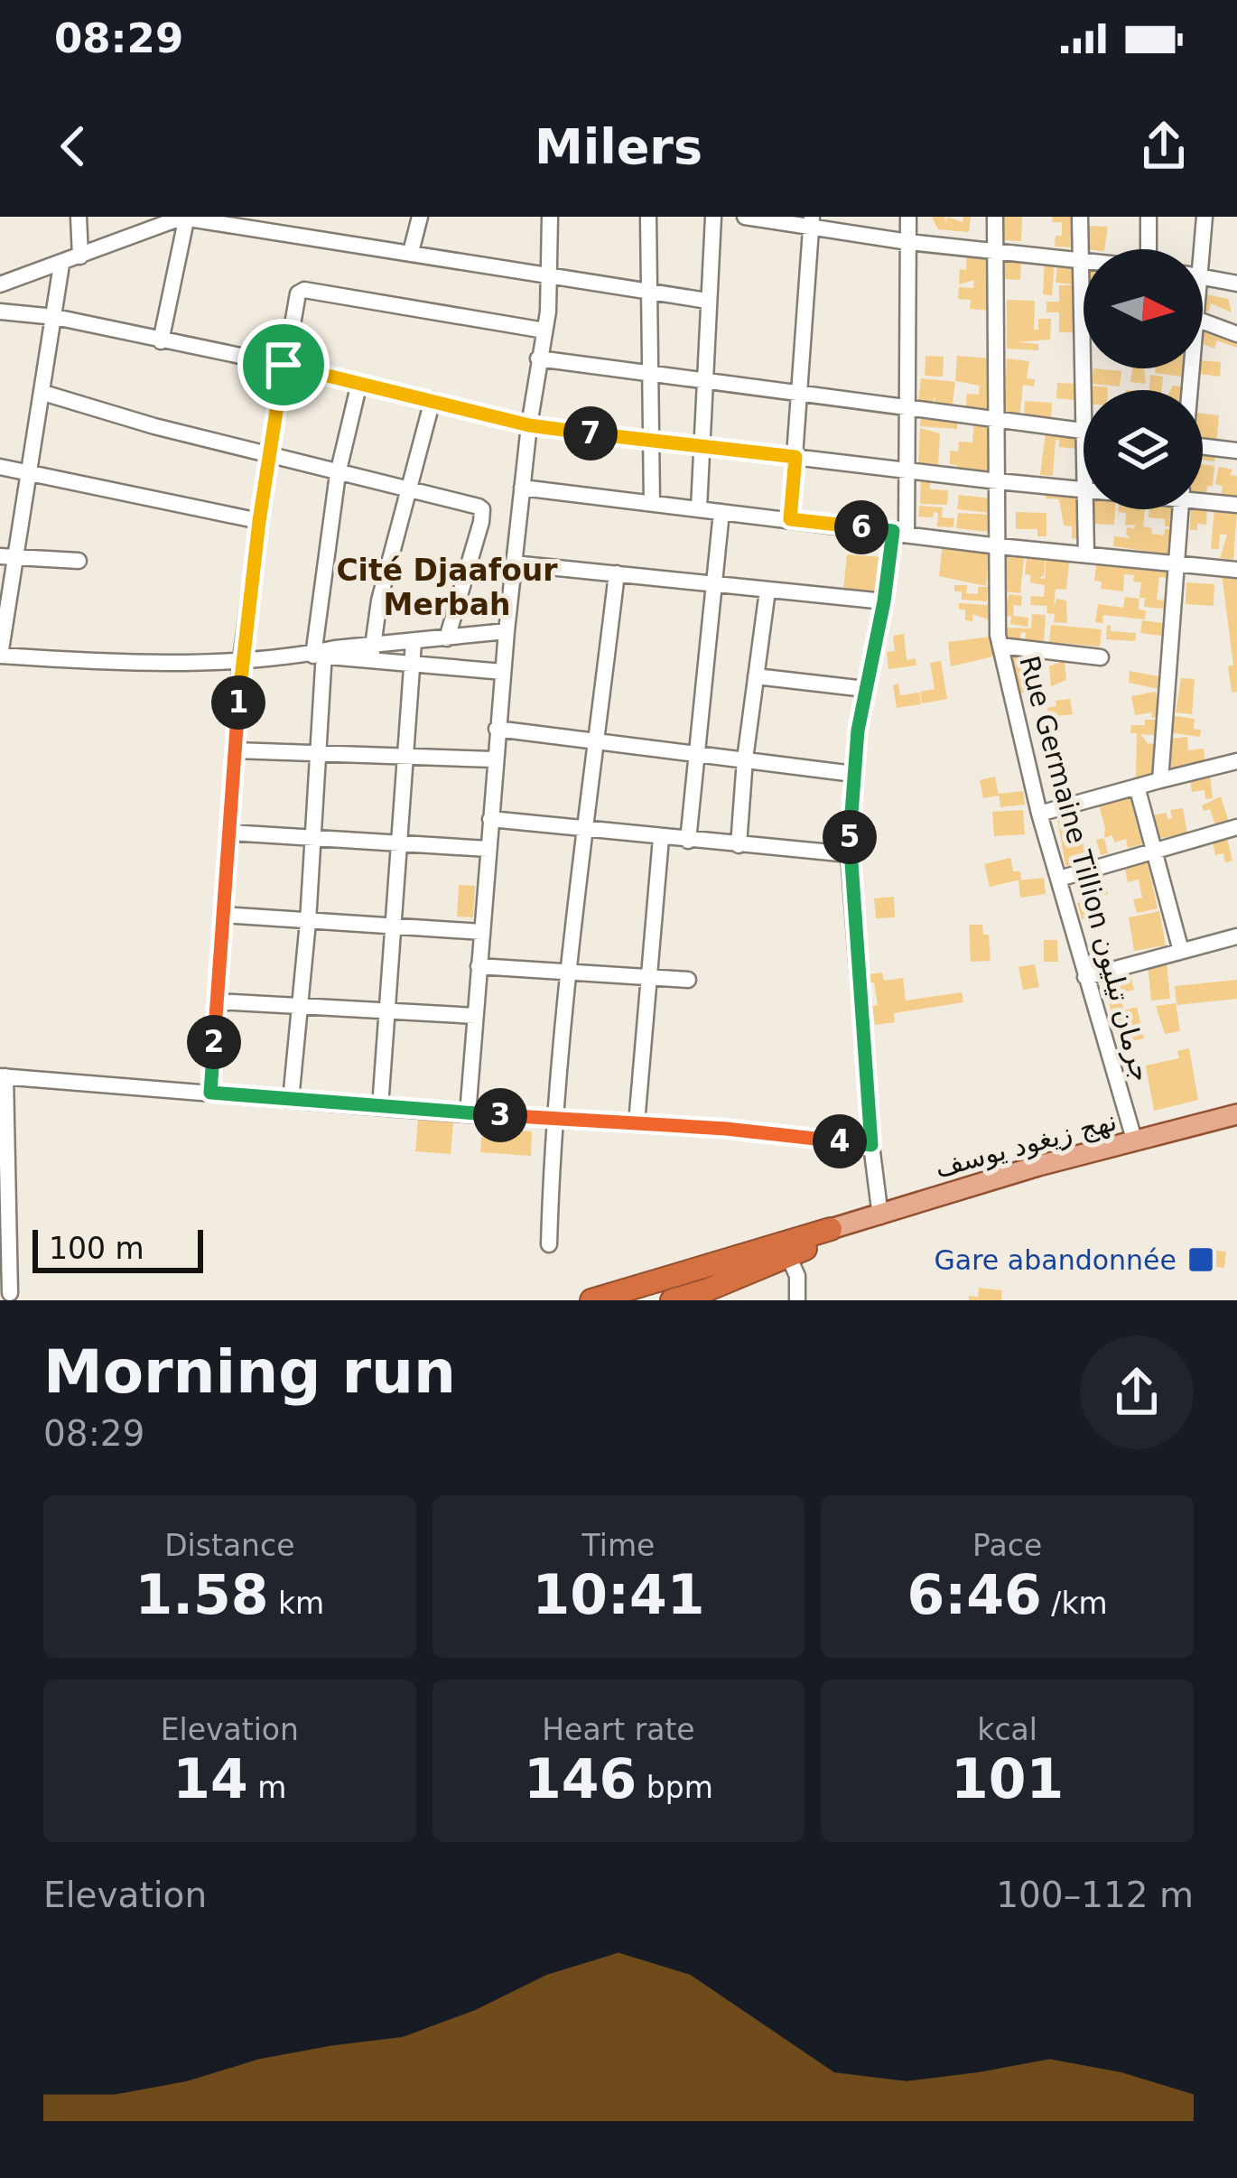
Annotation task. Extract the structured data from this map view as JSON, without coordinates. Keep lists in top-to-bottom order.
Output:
{
  "streets": {
    "highway": ["نهج زيغود يوسف"],
    "street": ["Rue Germaine Tillion جرمان تيليون"]
  },
  "crossings": [
    ["Rue Germaine Tillion جرمان تيليون", "نهج زيغود يوسف"]
  ],
  "districts": ["Cité Djaafour Merbah"],
  "places": {
    "transit": ["Gare abandonnée"]
  },
  "scale_bar": "100 m",
  "north": "right",
  "page": {
    "status": "08:29",
    "header": "Milers",
    "pins": [
      "7",
      "6",
      "1",
      "5",
      "2",
      "3",
      "4"
    ],
    "scale": "100 m",
    "heading": ["Morning run", "08:29"],
    "stats": [
      ["Distance", "1.58 km"],
      ["Time", "10:41"],
      ["Pace", "6:46 /km"],
      ["Elevation", "14 m"],
      ["Heart rate", "146 bpm"],
      ["kcal", "101"]
    ],
    "chart": ["Elevation", "100–112 m"]
  }
}
